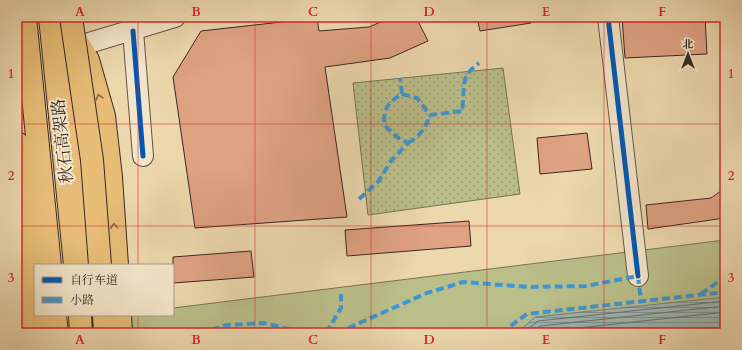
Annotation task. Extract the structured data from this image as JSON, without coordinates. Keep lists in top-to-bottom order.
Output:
{
  "streets": {
    "main road": ["秋石高架路"]
  },
  "legend": ["自行车道", "小路"],
  "north": "top",
  "grid": {
    "columns": [
      "A",
      "B",
      "C",
      "D",
      "E",
      "F"
    ],
    "rows": ["1", "2", "3"]
  }
}
